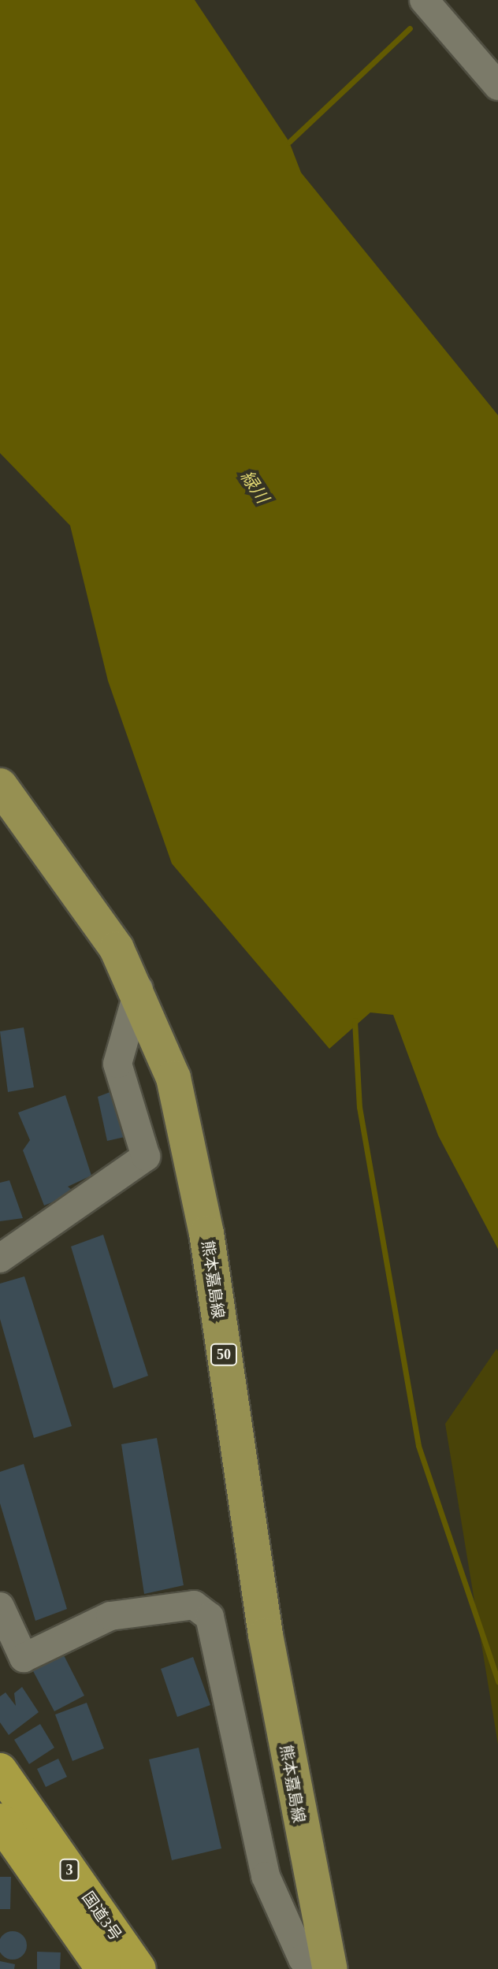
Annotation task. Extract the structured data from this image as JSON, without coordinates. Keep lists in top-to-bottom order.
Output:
{
  "streets": {
    "highway": ["3", "国道3号"],
    "main road": ["熊本嘉島線", "50"]
  },
  "water": ["緑川"]
}
